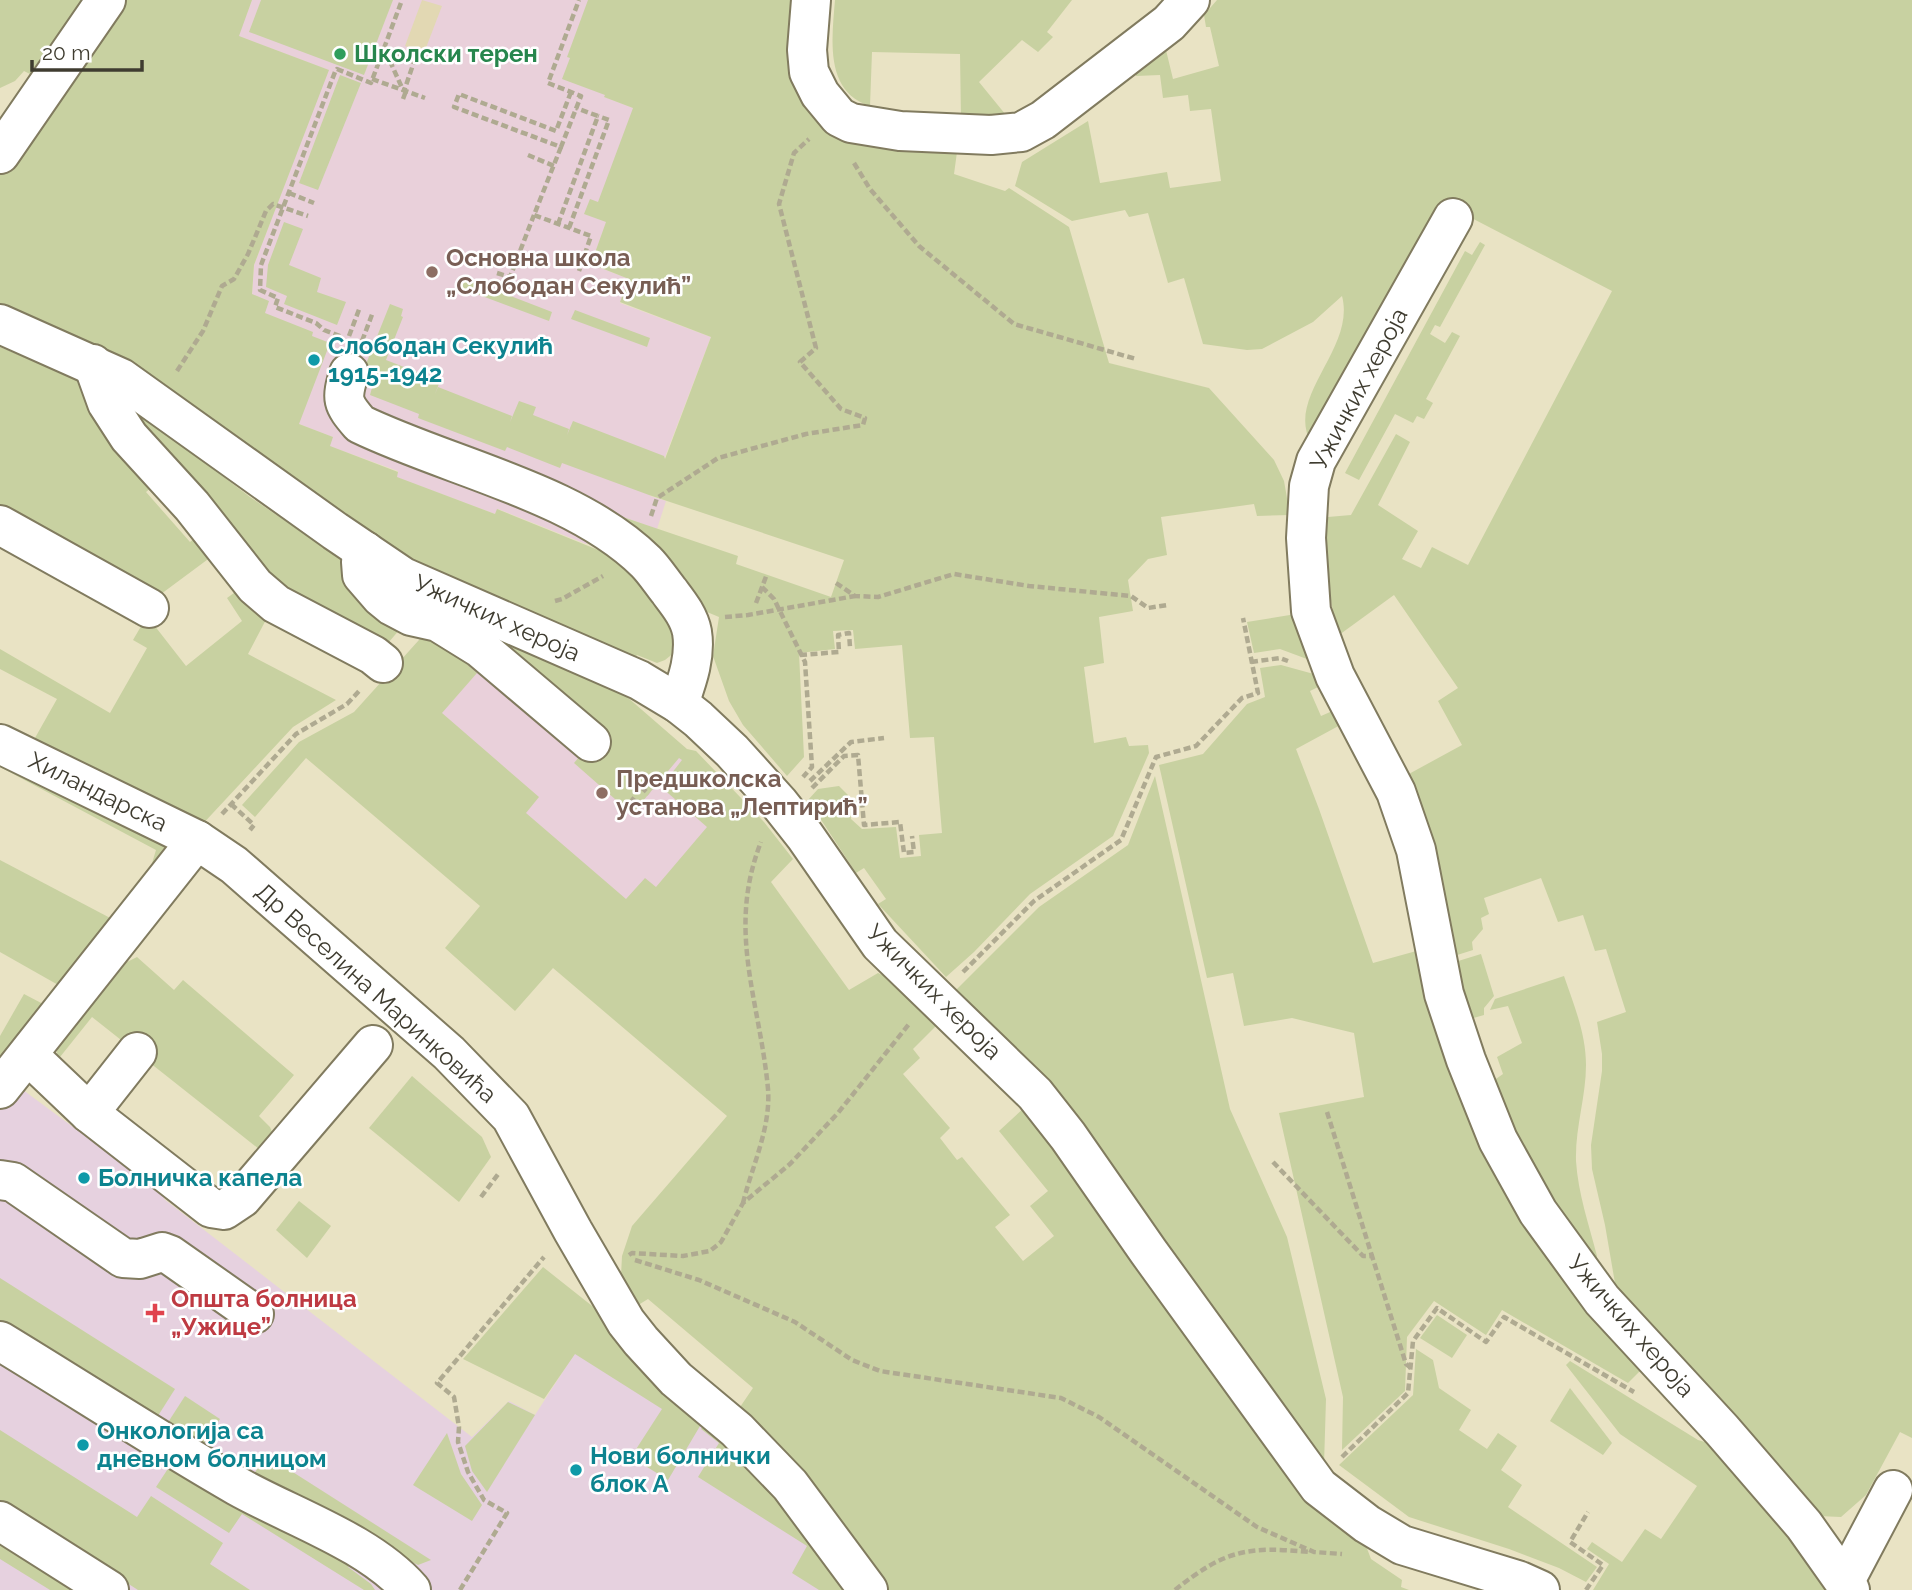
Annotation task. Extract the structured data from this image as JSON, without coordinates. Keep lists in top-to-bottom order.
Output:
{
  "streets": {
    "street": ["Ужичких хероја", "Хиландарска", "Др Веселина Маринковића"]
  },
  "crossings": [
    ["Хиландарска", "Др Веселина Маринковића"]
  ],
  "places": {
    "other": [
      "Школски терен",
      "Основна школа „Слободан Секулић”",
      "Слободан Секулић 1915-1942",
      "Предшколска установа „Лептирић”",
      "Болничка капела",
      "Онкологија са дневном болницом",
      "Нови болнички блок А"
    ],
    "health": ["Општа болница „Ужице”"]
  },
  "scale_bar": "20 m"
}
